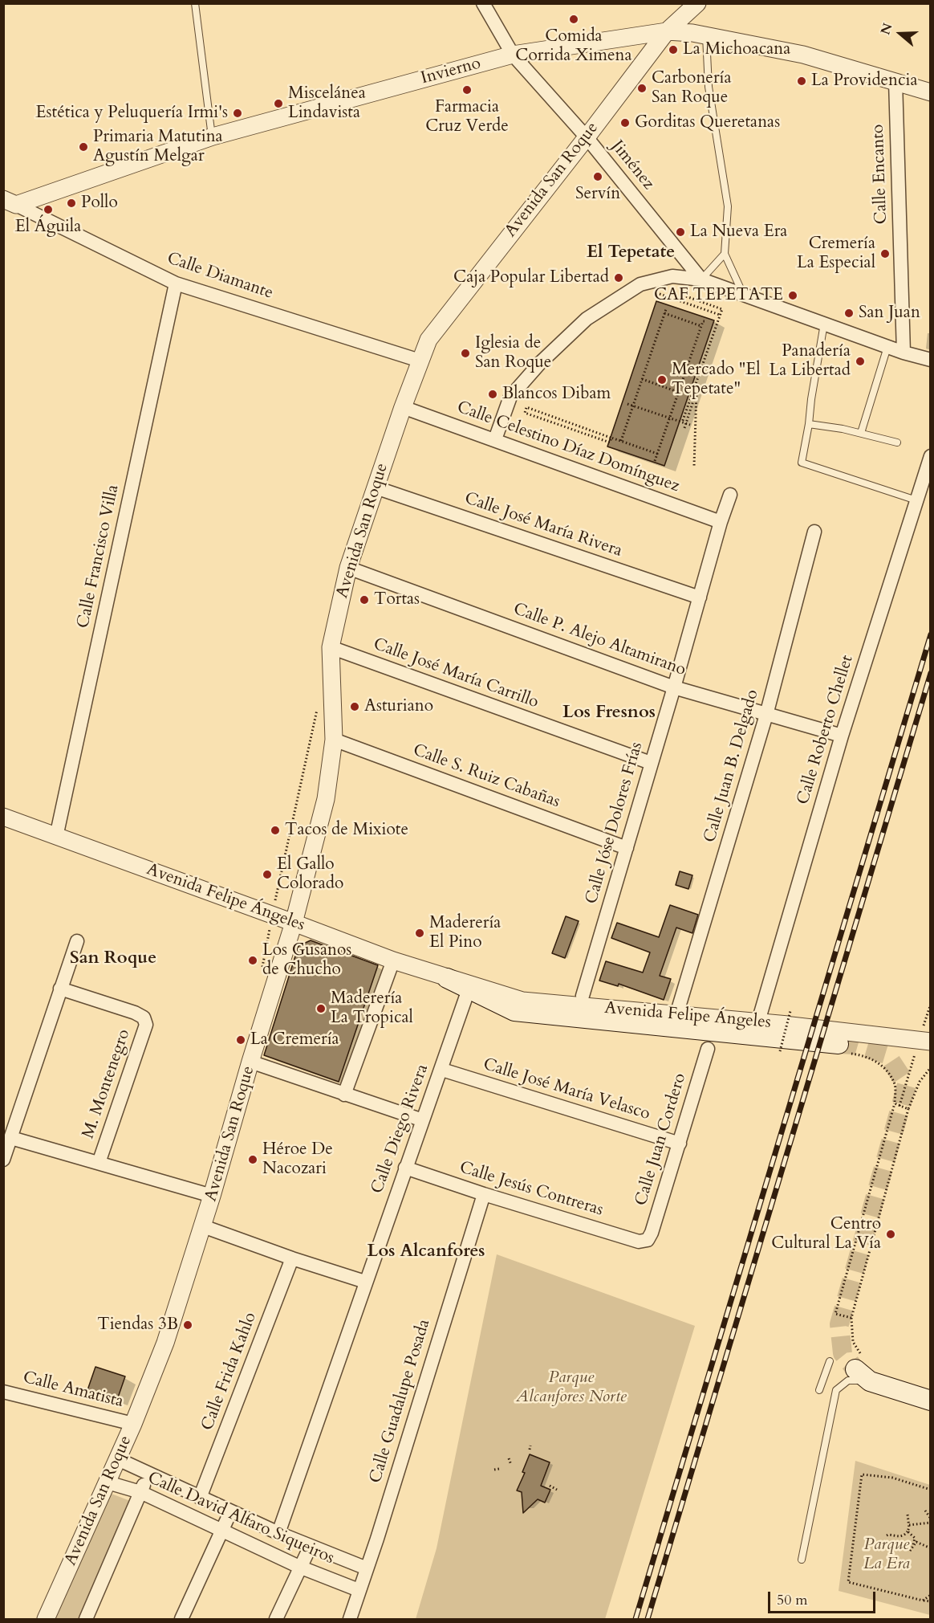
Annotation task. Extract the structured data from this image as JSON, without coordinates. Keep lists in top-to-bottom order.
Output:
{
  "streets": {
    "main road": ["Avenida Felipe Ángeles"],
    "street": [
      "Invierno",
      "Jiménez",
      "Calle Encanto",
      "Avenida San Roque",
      "Calle Diamante",
      "Calle Celestino Díaz Domínguez",
      "Calle José María Rivera",
      "Calle Francisco Villa",
      "Calle P. Alejo Altamirano",
      "Calle José María Carrillo",
      "Calle Roberto Chellet",
      "Calle Juan B. Delgado",
      "Calle S. Ruiz Cabañas",
      "Calle Jóse Dolores Frías",
      "M. Montenegro",
      "Calle José María Velasco",
      "Calle Diego Rivera",
      "Calle Juan Cordero",
      "Calle Jesús Contreras",
      "Calle Frida Kahlo",
      "Calle Amatista",
      "Calle Guadalupe Posada",
      "Calle David Alfaro Siqueiros"
    ]
  },
  "crossings": [
    ["Invierno", "Jiménez"],
    ["Invierno", "Calle Encanto"],
    ["Invierno", "Avenida San Roque"],
    ["Invierno", "Calle Diamante"],
    ["Jiménez", "Avenida San Roque"],
    ["Avenida San Roque", "Calle Diamante"],
    ["Avenida San Roque", "Calle Celestino Díaz Domínguez"],
    ["Avenida San Roque", "Calle José María Rivera"],
    ["Avenida San Roque", "Calle P. Alejo Altamirano"],
    ["Avenida San Roque", "Calle José María Carrillo"],
    ["Avenida San Roque", "Calle S. Ruiz Cabañas"],
    ["Avenida San Roque", "Avenida Felipe Ángeles"],
    ["Avenida San Roque", "M. Montenegro"],
    ["Avenida San Roque", "Calle Amatista"],
    ["Avenida San Roque", "Calle David Alfaro Siqueiros"],
    ["Calle Diamante", "Calle Francisco Villa"],
    ["Calle Celestino Díaz Domínguez", "Calle Jóse Dolores Frías"],
    ["Calle José María Rivera", "Calle Jóse Dolores Frías"],
    ["Calle Francisco Villa", "Avenida Felipe Ángeles"],
    ["Calle P. Alejo Altamirano", "Calle Roberto Chellet"],
    ["Calle P. Alejo Altamirano", "Calle Juan B. Delgado"],
    ["Calle P. Alejo Altamirano", "Calle Jóse Dolores Frías"],
    ["Calle José María Carrillo", "Calle Jóse Dolores Frías"],
    ["Calle S. Ruiz Cabañas", "Calle Jóse Dolores Frías"],
    ["Avenida Felipe Ángeles", "Calle Diego Rivera"],
    ["Calle José María Velasco", "Calle Diego Rivera"],
    ["Calle José María Velasco", "Calle Juan Cordero"],
    ["Calle Diego Rivera", "Calle Jesús Contreras"],
    ["Calle Diego Rivera", "Calle David Alfaro Siqueiros"],
    ["Calle Juan Cordero", "Calle Jesús Contreras"],
    ["Calle Jesús Contreras", "Calle Guadalupe Posada"],
    ["Calle Frida Kahlo", "Calle David Alfaro Siqueiros"],
    ["Calle Guadalupe Posada", "Calle David Alfaro Siqueiros"]
  ],
  "districts": [
    "El Tepetate",
    "Los Fresnos",
    "San Roque",
    "Los Alcanfores"
  ],
  "parks": ["Parque Alcanfores Norte", "Parque La Era"],
  "places": [
    "Comida Corrida Ximena",
    "La Michoacana",
    "La Providencia",
    "Carbonería San Roque",
    "Farmacia Cruz Verde",
    "Miscelánea Lindavista",
    "Estética y Peluquería Irmi's",
    "Gorditas Queretanas",
    "Primaria Matutina Agustín Melgar",
    "Servín",
    "Pollo",
    "El Águila",
    "La Nueva Era",
    "Cremería La Especial",
    "Caja Popular Libertad",
    "CAF TEPETATE",
    "San Juan",
    "Iglesia de San Roque",
    "Panadería La Libertad",
    "Mercado \"El Tepetate\"",
    "Blancos Dibam",
    "Tortas",
    "Asturiano",
    "Tacos de Mixiote",
    "El Gallo Colorado",
    "Maderería El Pino",
    "Los Gusanos de Chucho",
    "Maderería La Tropical",
    "La Cremería",
    "Héroe De Nacozari",
    "Centro Cultural La Vía",
    "Tiendas 3B"
  ],
  "scale_bar": "50 m",
  "north": "left"
}
